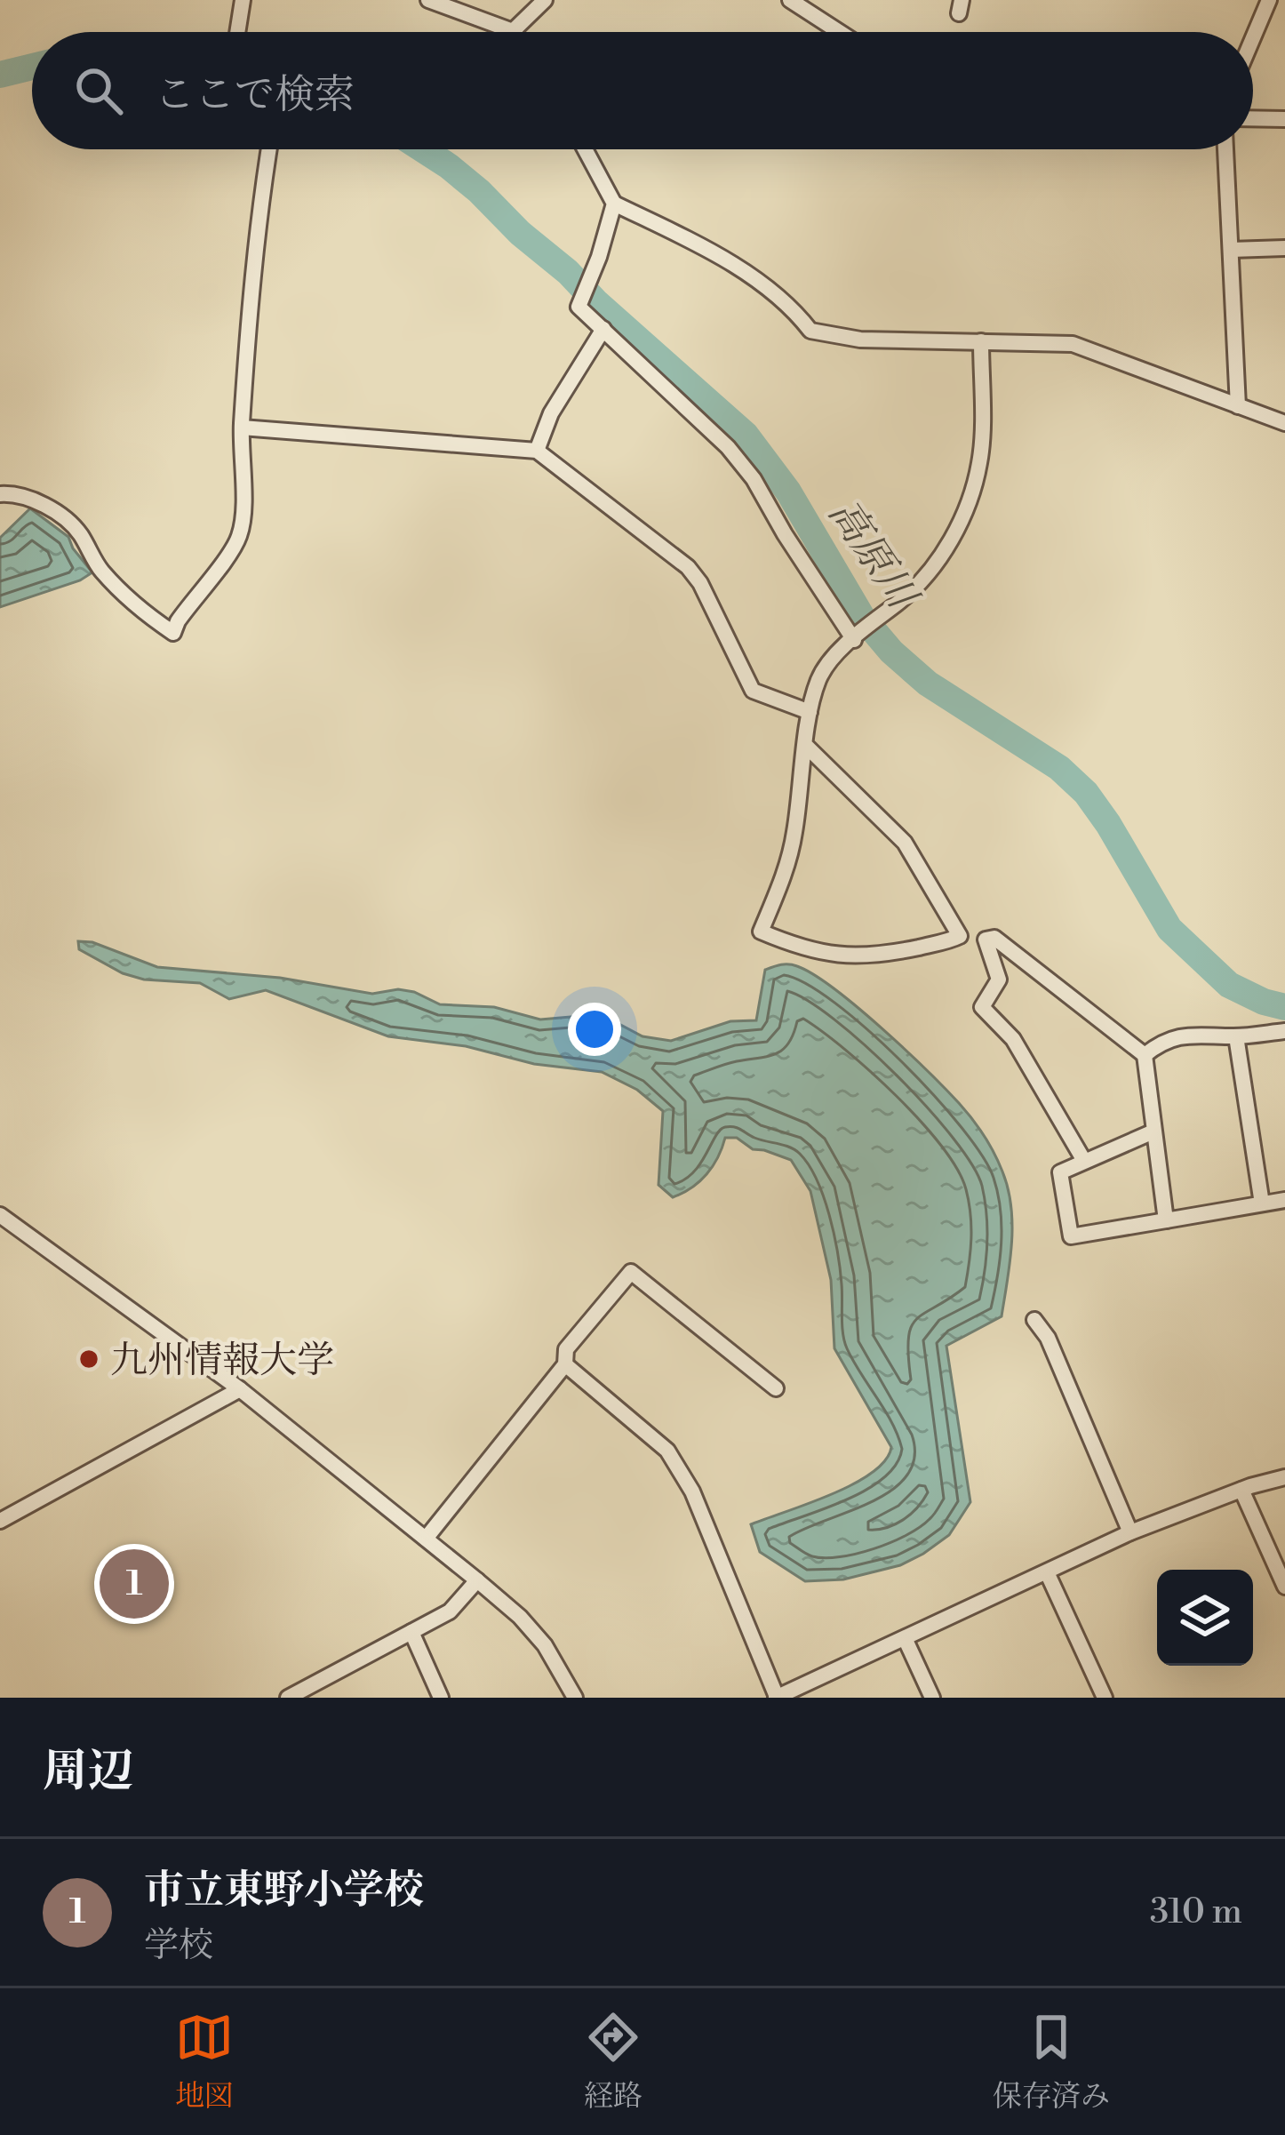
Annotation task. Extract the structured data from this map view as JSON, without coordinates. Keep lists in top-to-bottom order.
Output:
{
  "water": ["高原川"],
  "places": ["九州情報大学"],
  "page": {
    "search": "ここで検索",
    "pins": "1",
    "heading": "周辺",
    "list": [
      {
        "mark": "1",
        "name": "市立東野小学校",
        "note": "学校",
        "value": "310 m"
      }
    ],
    "nav": ["地図", "経路", "保存済み"]
  }
}
